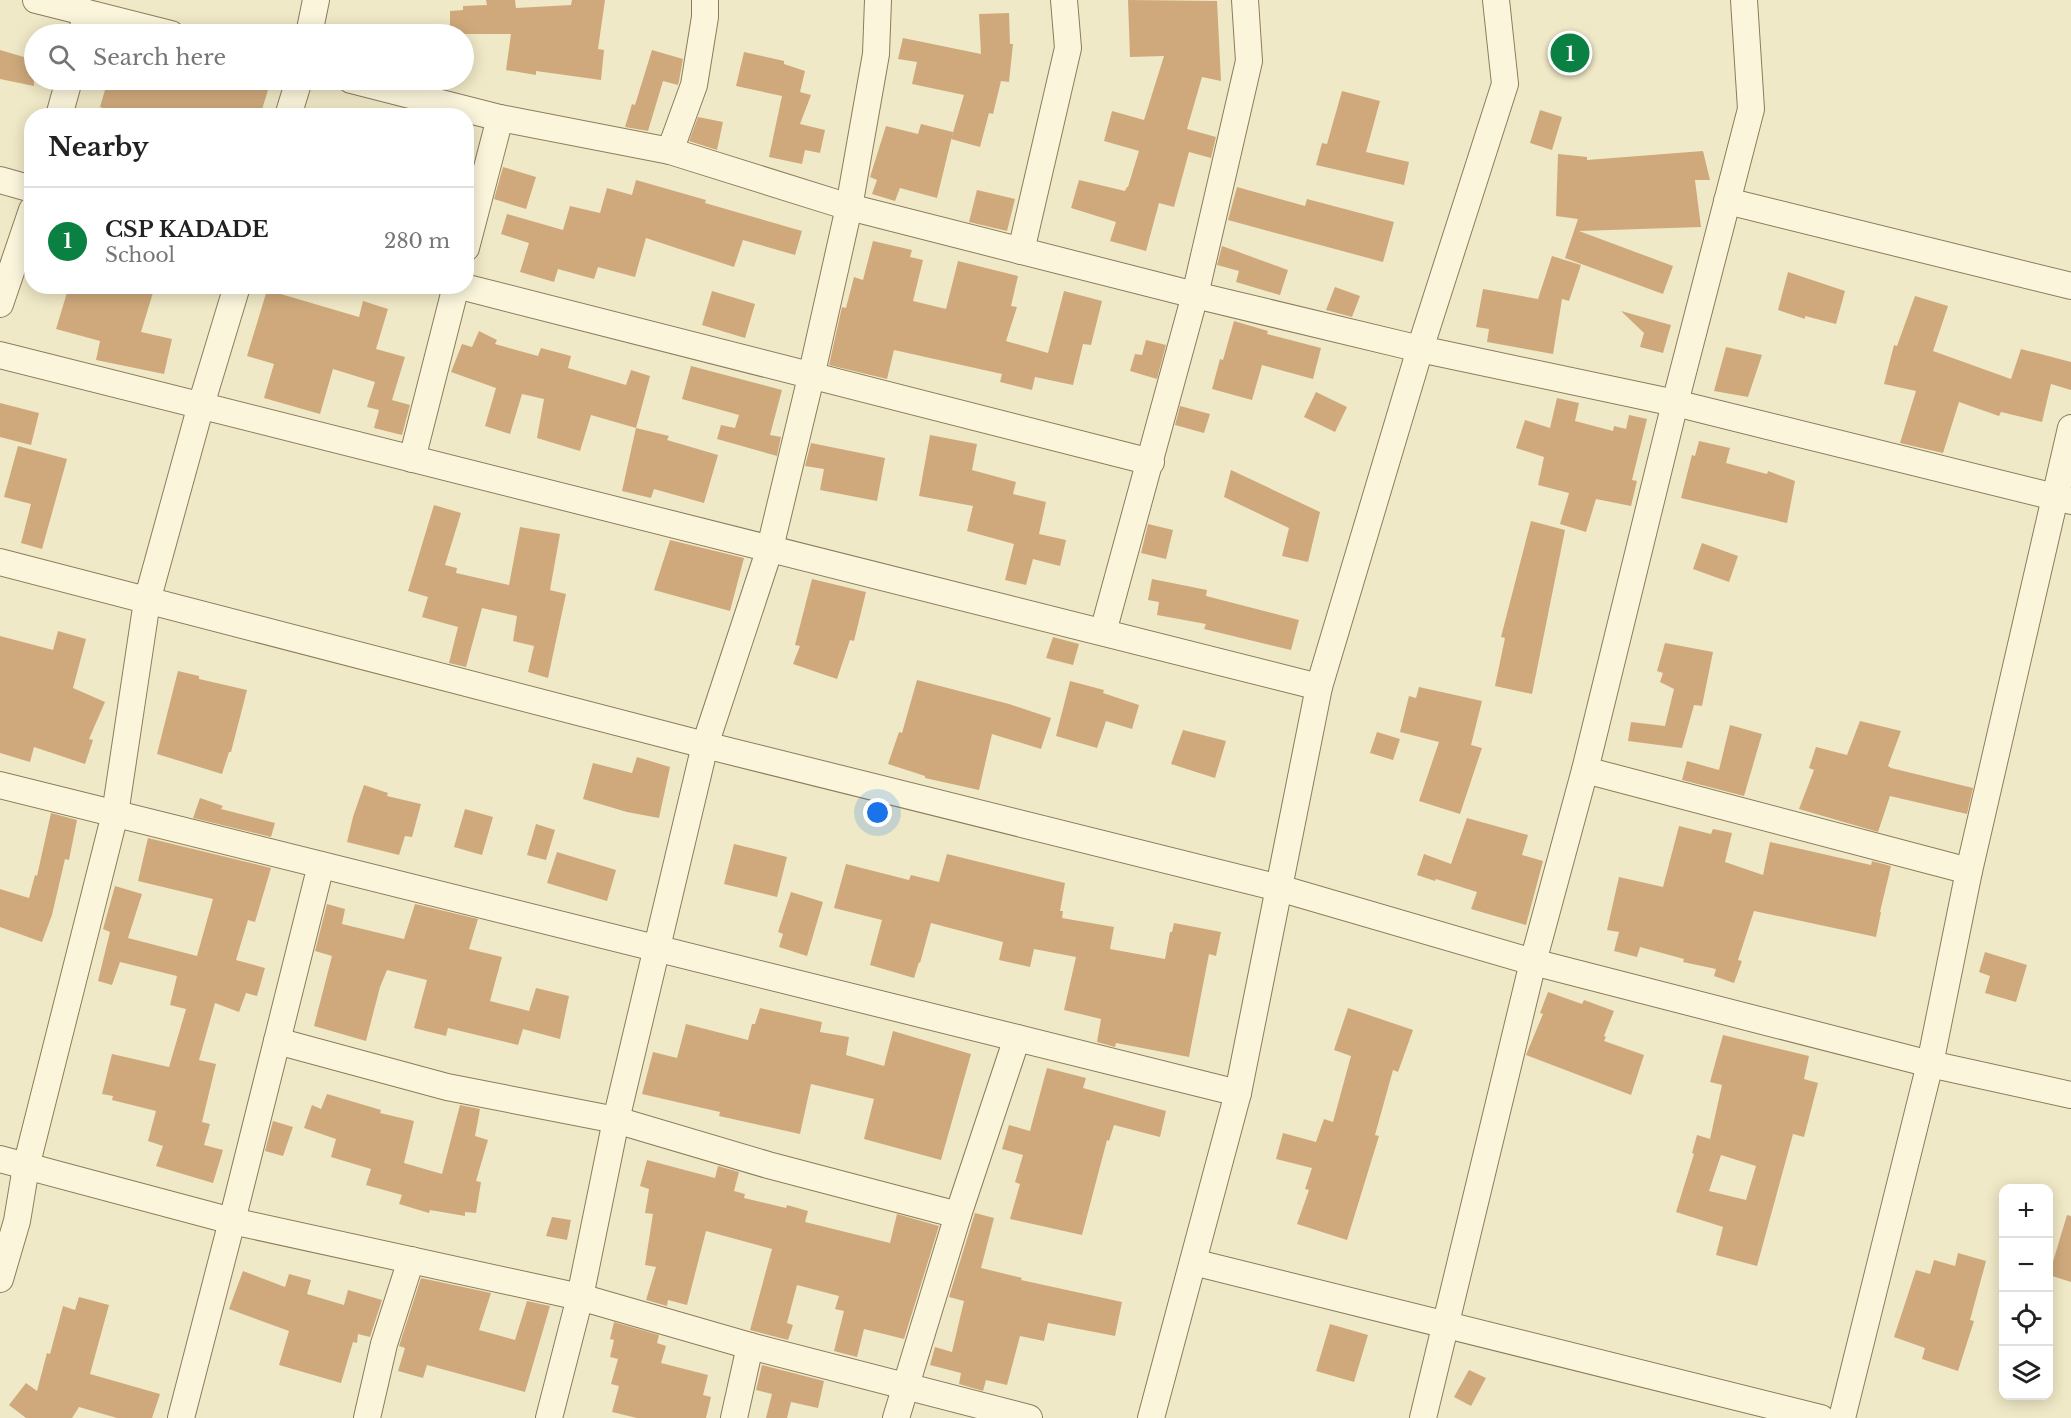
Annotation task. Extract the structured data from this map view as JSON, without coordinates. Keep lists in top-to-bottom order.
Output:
{
  "page": {
    "search": "Search here",
    "pins": "1",
    "heading": "Nearby",
    "list": [
      {
        "mark": "1",
        "name": "CSP KADADE",
        "note": "School",
        "value": "280 m"
      }
    ],
    "map_buttons": ["+", "−"]
  }
}
